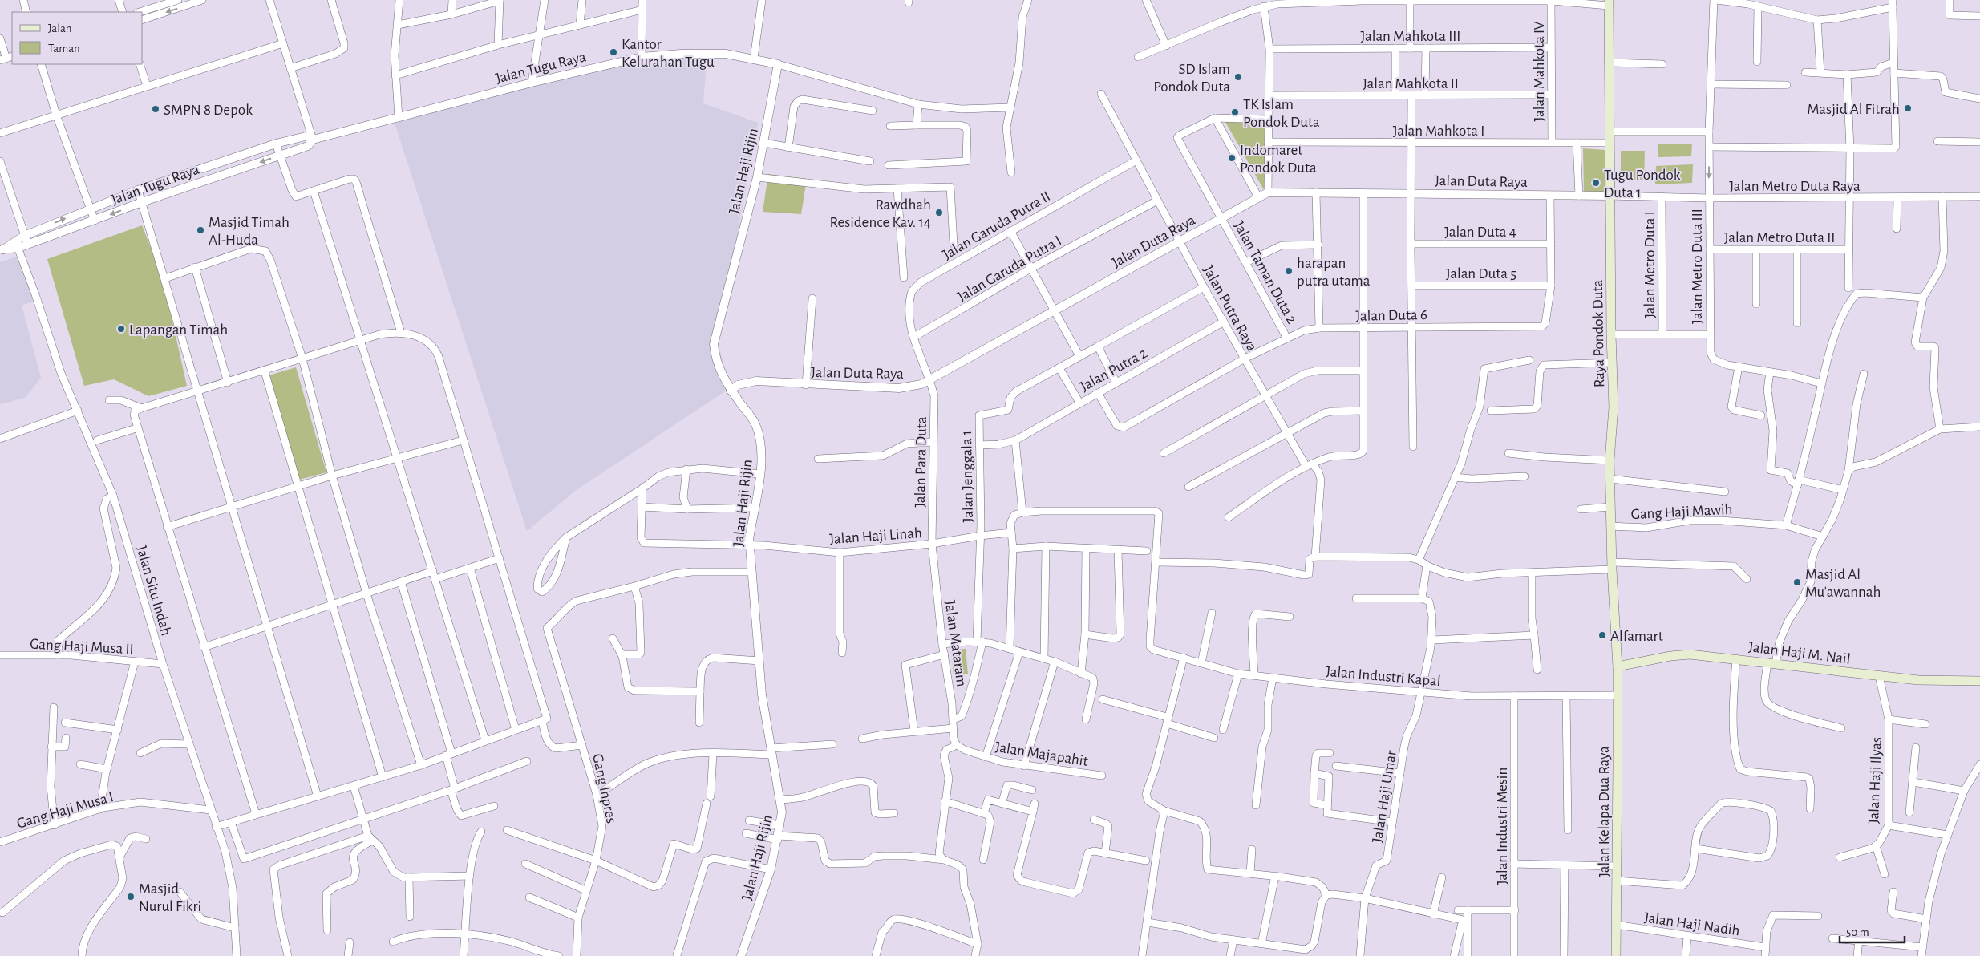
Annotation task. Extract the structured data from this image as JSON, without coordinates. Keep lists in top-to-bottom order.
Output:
{
  "streets": {
    "main road": ["Raya Pondok Duta", "Jalan Haji M. Nail", "Jalan Kelapa Dua Raya"],
    "street": [
      "Jalan Mahkota III",
      "Jalan Tugu Raya",
      "Jalan Mahkota IV",
      "Jalan Mahkota II",
      "Jalan Mahkota I",
      "Jalan Haji Rijin",
      "Jalan Duta Raya",
      "Jalan Metro Duta Raya",
      "Jalan Garuda Putra II",
      "Jalan Duta 4",
      "Jalan Metro Duta II",
      "Jalan Metro Duta I",
      "Jalan Metro Duta III",
      "Jalan Garuda Putra I",
      "Jalan Taman Duta 2",
      "Jalan Duta 5",
      "Jalan Putra Raya",
      "Jalan Duta 6",
      "Jalan Putra 2",
      "Jalan Para Duta",
      "Jalan Jenggala 1",
      "Gang Haji Mawih",
      "Jalan Haji Linah",
      "Jalan Situ Indah",
      "Jalan Mataram",
      "Gang Haji Musa II",
      "Jalan Industri Kapal",
      "Jalan Majapahit",
      "Jalan Haji Ilyas",
      "Gang Inpres",
      "Jalan Haji Umar",
      "Gang Haji Musa I",
      "Jalan Industri Mesin",
      "Jalan Haji Nadih"
    ]
  },
  "crossings": [
    ["Jalan Mahkota III", "Jalan Mahkota IV"],
    ["Jalan Tugu Raya", "Jalan Haji Rijin"],
    ["Jalan Tugu Raya", "Jalan Situ Indah"],
    ["Jalan Mahkota IV", "Jalan Mahkota II"],
    ["Jalan Mahkota IV", "Jalan Mahkota I"],
    ["Jalan Mahkota I", "Raya Pondok Duta"],
    ["Jalan Haji Rijin", "Jalan Duta Raya"],
    ["Jalan Haji Rijin", "Jalan Haji Linah"],
    ["Jalan Duta Raya", "Jalan Metro Duta Raya"],
    ["Jalan Duta Raya", "Jalan Taman Duta 2"],
    ["Jalan Duta Raya", "Jalan Putra Raya"],
    ["Jalan Duta Raya", "Raya Pondok Duta"],
    ["Jalan Duta Raya", "Jalan Para Duta"],
    ["Jalan Metro Duta Raya", "Jalan Metro Duta I"],
    ["Jalan Metro Duta Raya", "Jalan Metro Duta III"],
    ["Jalan Metro Duta Raya", "Raya Pondok Duta"],
    ["Jalan Garuda Putra II", "Jalan Garuda Putra I"],
    ["Jalan Garuda Putra II", "Jalan Putra Raya"],
    ["Jalan Metro Duta II", "Jalan Metro Duta III"],
    ["Jalan Metro Duta I", "Jalan Metro Duta III"],
    ["Jalan Garuda Putra I", "Jalan Putra Raya"],
    ["Jalan Taman Duta 2", "Jalan Duta 6"],
    ["Jalan Duta 5", "Jalan Duta 6"],
    ["Jalan Putra Raya", "Jalan Duta 6"],
    ["Jalan Putra Raya", "Jalan Putra 2"],
    ["Jalan Putra Raya", "Jalan Industri Kapal"],
    ["Jalan Duta 6", "Jalan Putra 2"],
    ["Raya Pondok Duta", "Gang Haji Mawih"],
    ["Raya Pondok Duta", "Jalan Haji M. Nail"],
    ["Raya Pondok Duta", "Jalan Kelapa Dua Raya"],
    ["Jalan Putra 2", "Jalan Jenggala 1"],
    ["Jalan Para Duta", "Jalan Haji Linah"],
    ["Jalan Para Duta", "Jalan Mataram"],
    ["Jalan Jenggala 1", "Jalan Haji Linah"],
    ["Jalan Jenggala 1", "Jalan Mataram"],
    ["Jalan Haji Linah", "Jalan Mataram"],
    ["Jalan Situ Indah", "Gang Haji Musa II"],
    ["Jalan Situ Indah", "Gang Haji Musa I"],
    ["Jalan Mataram", "Jalan Majapahit"],
    ["Jalan Haji M. Nail", "Jalan Haji Ilyas"],
    ["Jalan Haji M. Nail", "Jalan Kelapa Dua Raya"],
    ["Jalan Industri Kapal", "Jalan Haji Umar"],
    ["Jalan Industri Kapal", "Jalan Kelapa Dua Raya"],
    ["Jalan Industri Kapal", "Jalan Industri Mesin"],
    ["Jalan Kelapa Dua Raya", "Jalan Haji Nadih"]
  ],
  "places": [
    "Kantor Kelurahan Tugu",
    "SD Islam Pondok Duta",
    "Masjid Al Fitrah",
    "SMPN 8 Depok",
    "TK Islam Pondok Duta",
    "Indomaret Pondok Duta",
    "Tugu Pondok Duta 1",
    "Rawdhah Residence Kav. 14",
    "Masjid Timah Al-Huda",
    "harapan putra utama",
    "Lapangan Timah",
    "Masjid Al Mu'awannah",
    "Alfamart",
    "Masjid Nurul Fikri"
  ],
  "legend": ["Jalan", "Taman"],
  "scale_bar": "50 m"
}
